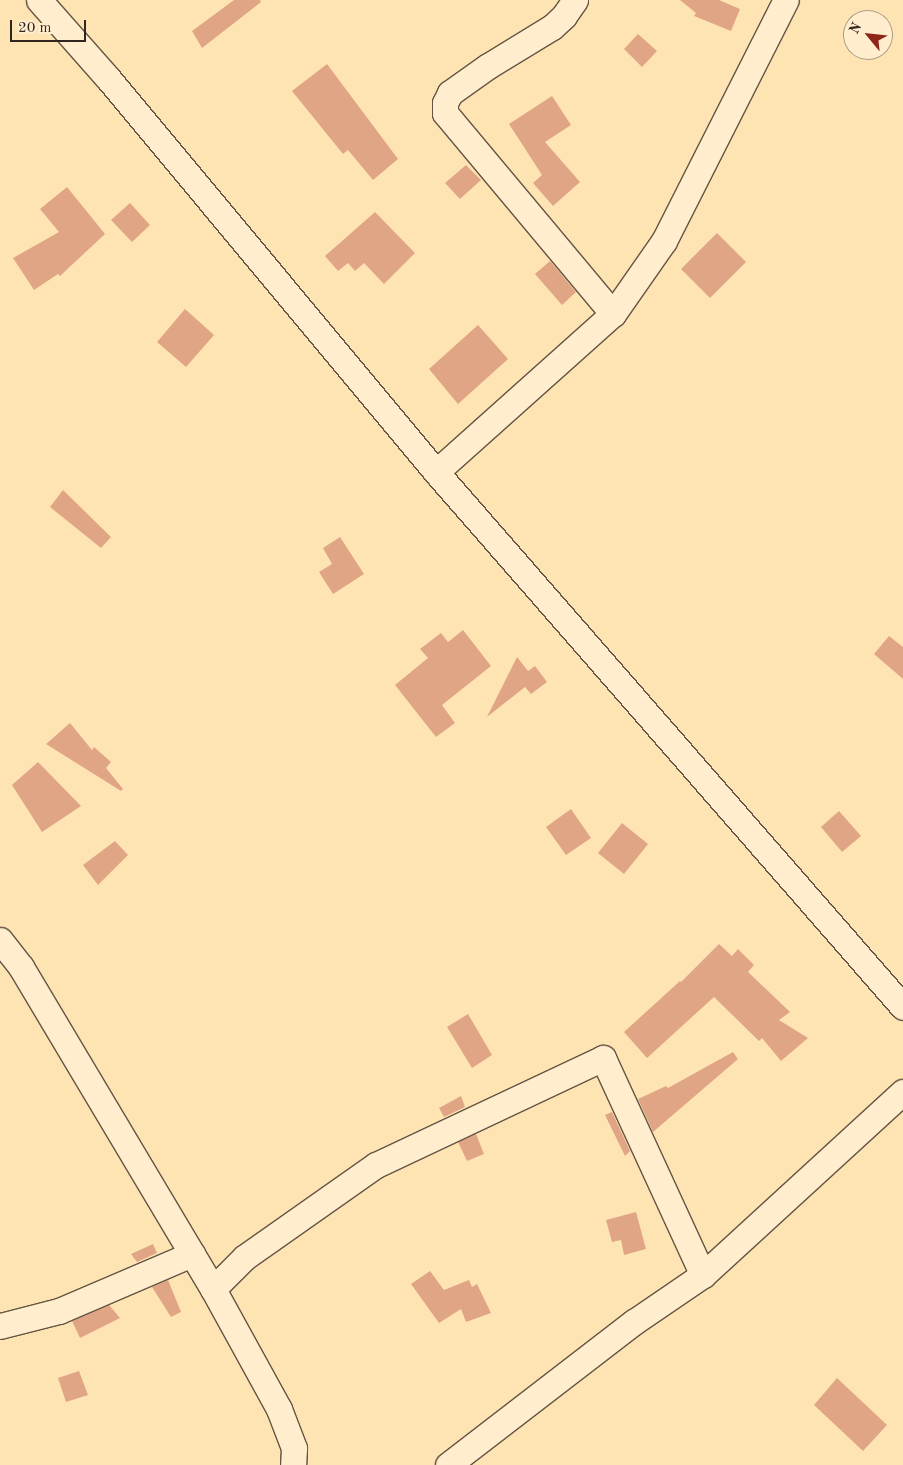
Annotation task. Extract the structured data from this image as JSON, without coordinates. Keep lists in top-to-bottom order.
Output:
{
  "scale_bar": "20 m",
  "north": "top left"
}
